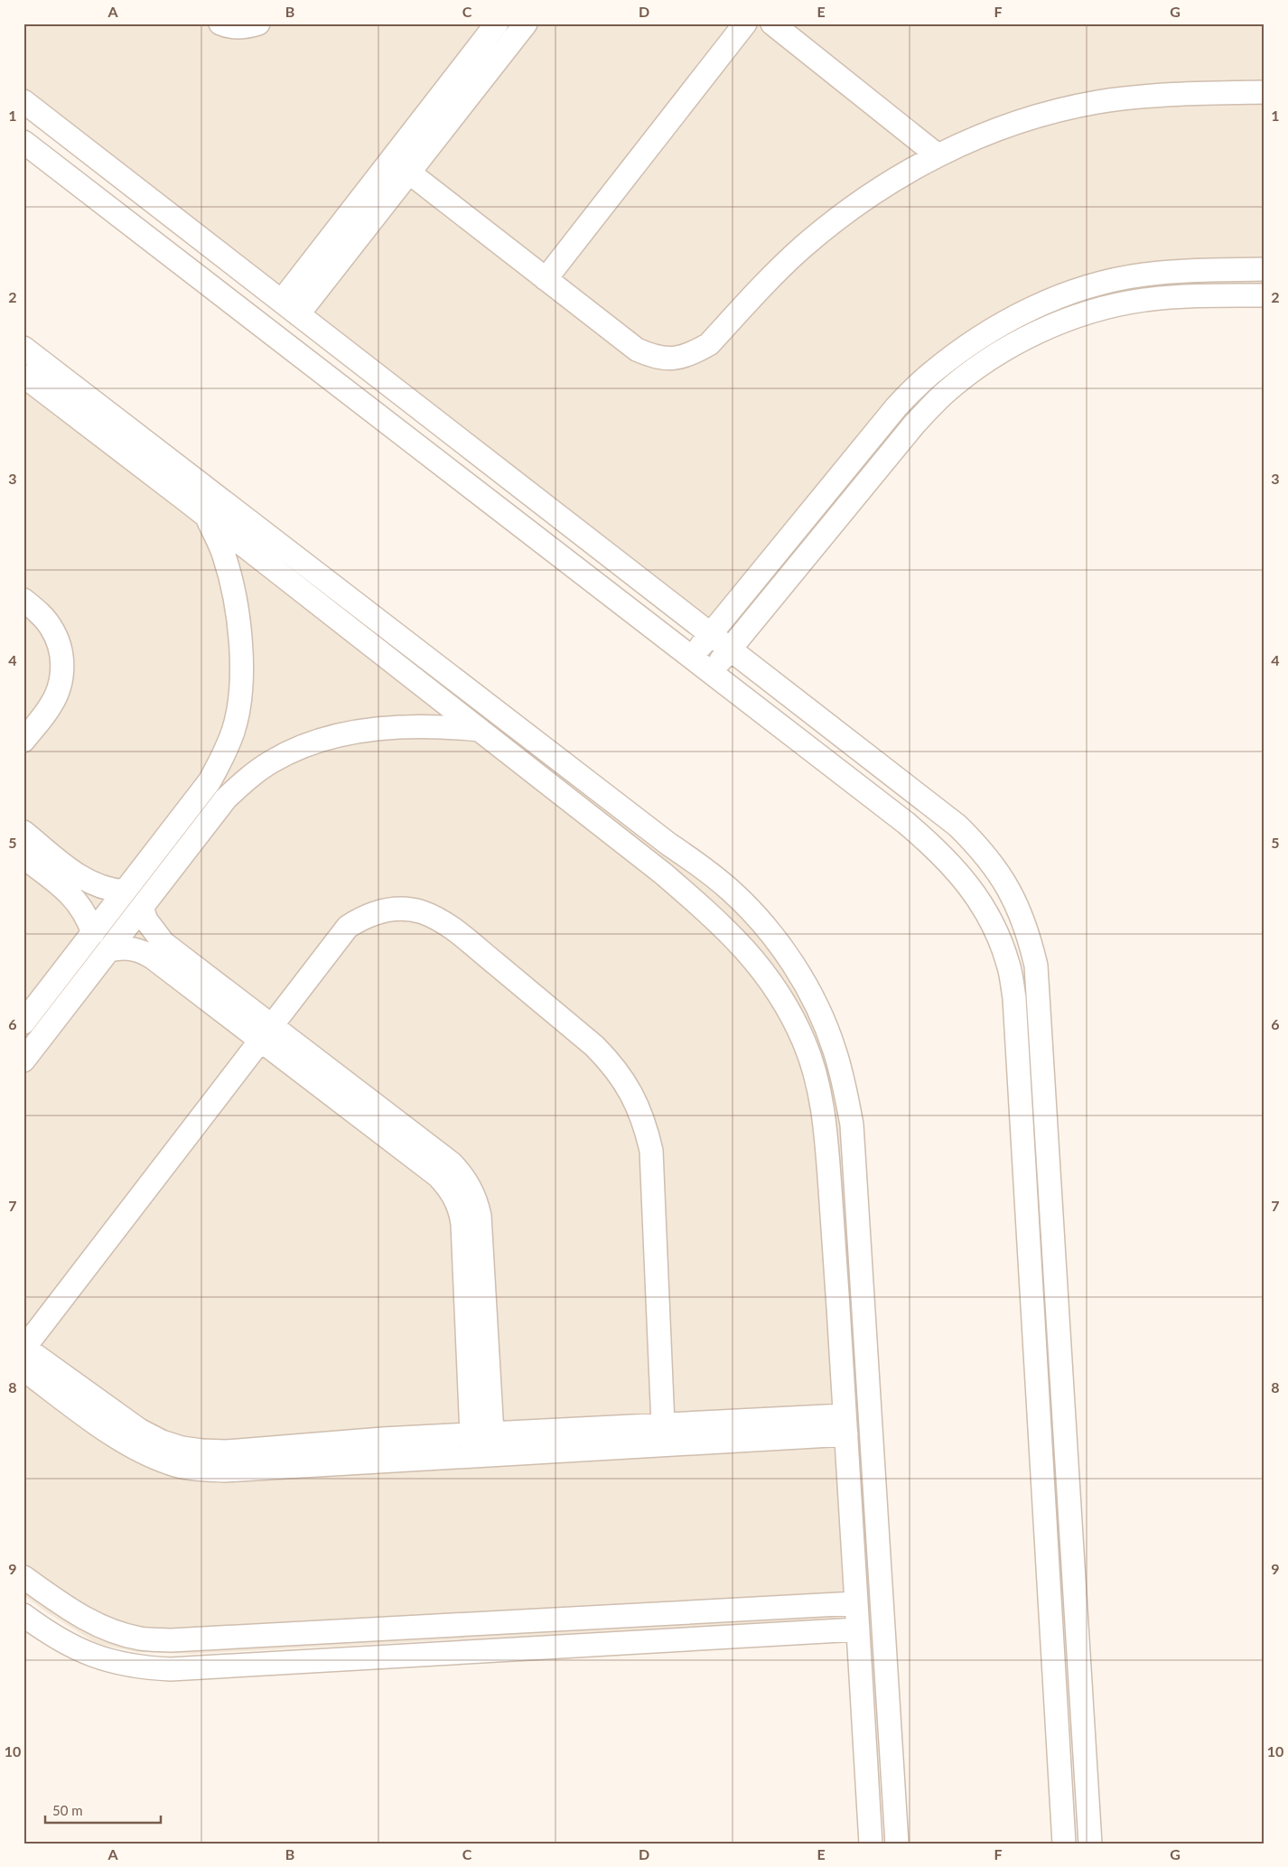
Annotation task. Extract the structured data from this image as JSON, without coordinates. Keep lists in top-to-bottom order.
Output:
{
  "scale_bar": "50 m",
  "grid": {
    "columns": [
      "A",
      "B",
      "C",
      "D",
      "E",
      "F",
      "G"
    ],
    "rows": [
      "1",
      "2",
      "3",
      "4",
      "5",
      "6",
      "7",
      "8",
      "9",
      "10"
    ]
  }
}
